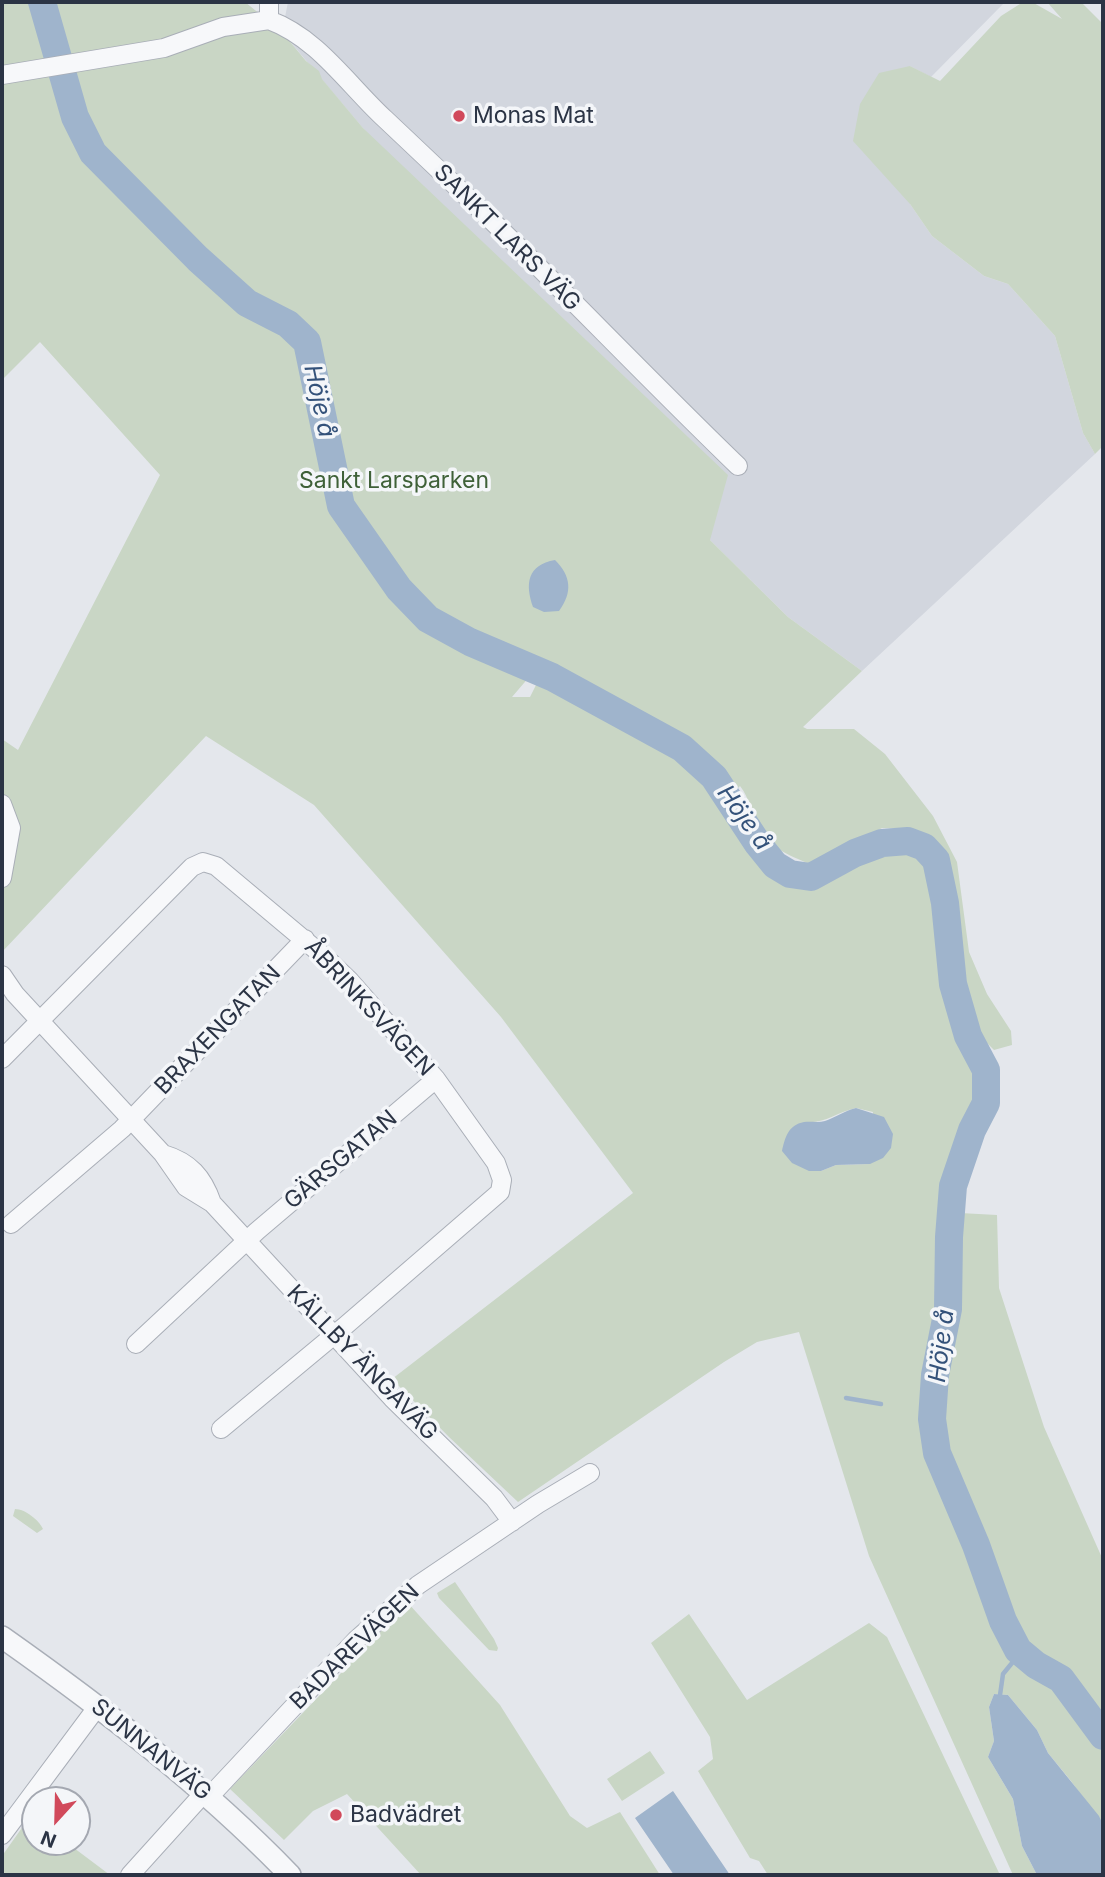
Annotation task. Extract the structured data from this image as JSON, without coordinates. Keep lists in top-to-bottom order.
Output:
{
  "streets": {
    "street": [
      "SANKT LARS VÄG",
      "ÅBRINKSVÄGEN",
      "BRAXENGATAN",
      "GÄRSGATAN",
      "KÄLLBY ÄNGAVÄG",
      "BADAREVÄGEN",
      "SUNNANVÄG"
    ]
  },
  "crossings": [
    ["ÅBRINKSVÄGEN", "BRAXENGATAN"],
    ["ÅBRINKSVÄGEN", "GÄRSGATAN"],
    ["ÅBRINKSVÄGEN", "KÄLLBY ÄNGAVÄG"],
    ["BRAXENGATAN", "KÄLLBY ÄNGAVÄG"],
    ["GÄRSGATAN", "KÄLLBY ÄNGAVÄG"],
    ["KÄLLBY ÄNGAVÄG", "BADAREVÄGEN"],
    ["BADAREVÄGEN", "SUNNANVÄG"]
  ],
  "water": ["Höje å"],
  "parks": ["Sankt Larsparken"],
  "places": ["Monas Mat", "Badvädret"],
  "north": "bottom"
}
